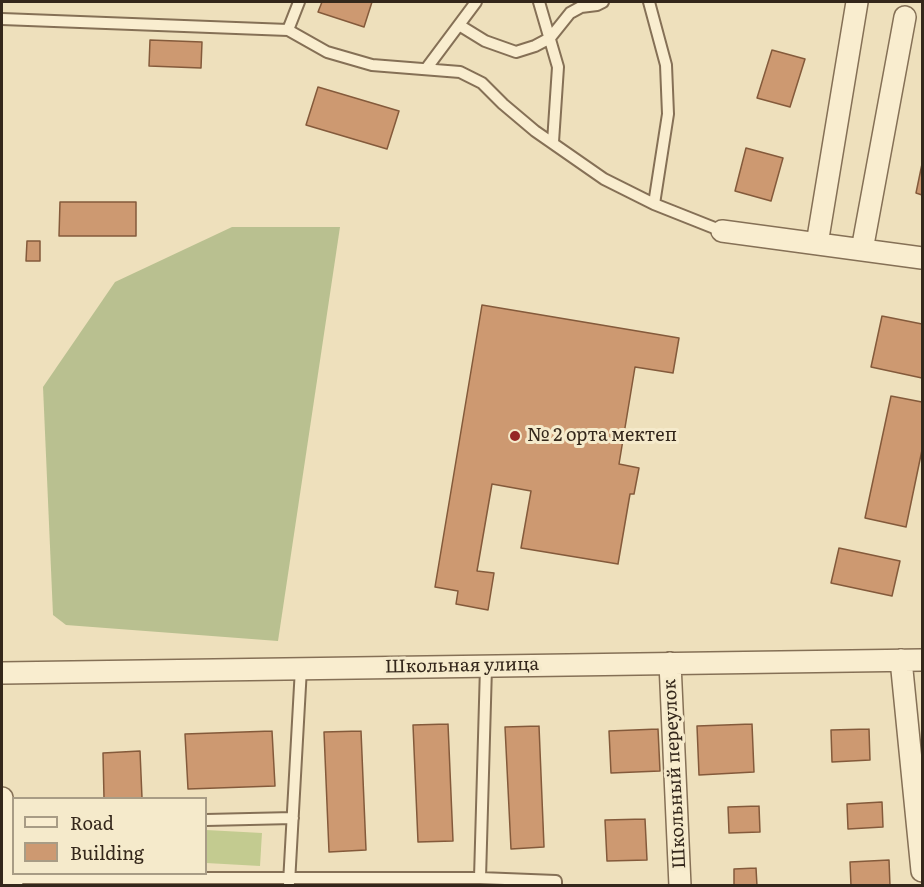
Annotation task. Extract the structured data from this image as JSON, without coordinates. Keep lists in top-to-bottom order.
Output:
{
  "streets": {
    "street": ["Школьная улица", "Школьный переулок"]
  },
  "crossings": [
    ["Школьная улица", "Школьный переулок"]
  ],
  "places": ["№ 2 орта мектеп"],
  "legend": ["Road", "Building"]
}
